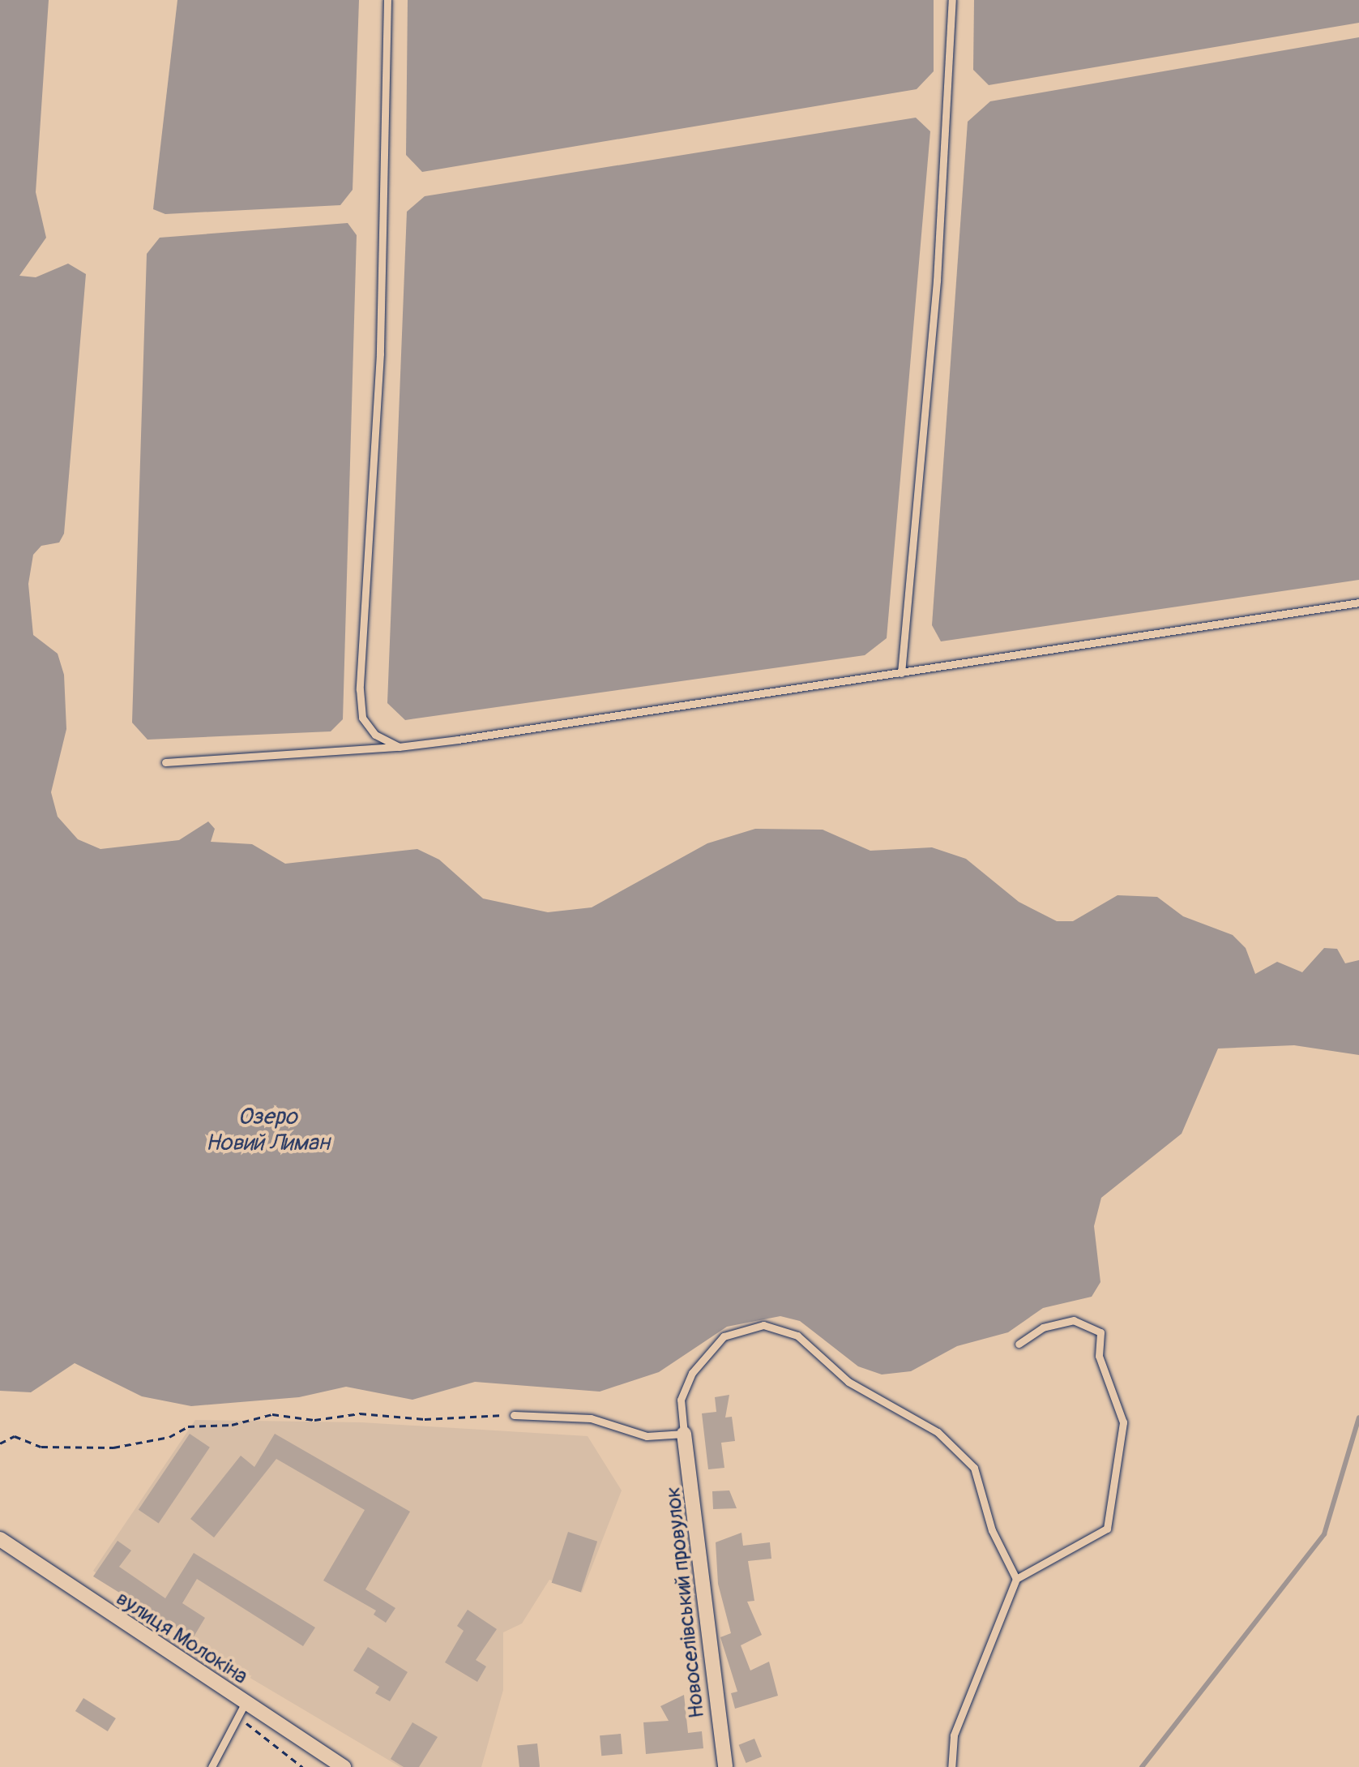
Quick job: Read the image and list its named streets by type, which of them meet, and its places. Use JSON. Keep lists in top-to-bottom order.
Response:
{
  "streets": {
    "street": ["Новоселівський провулок", "вулиця Молокіна"]
  },
  "water": ["Озеро Новий Лиман"]
}
